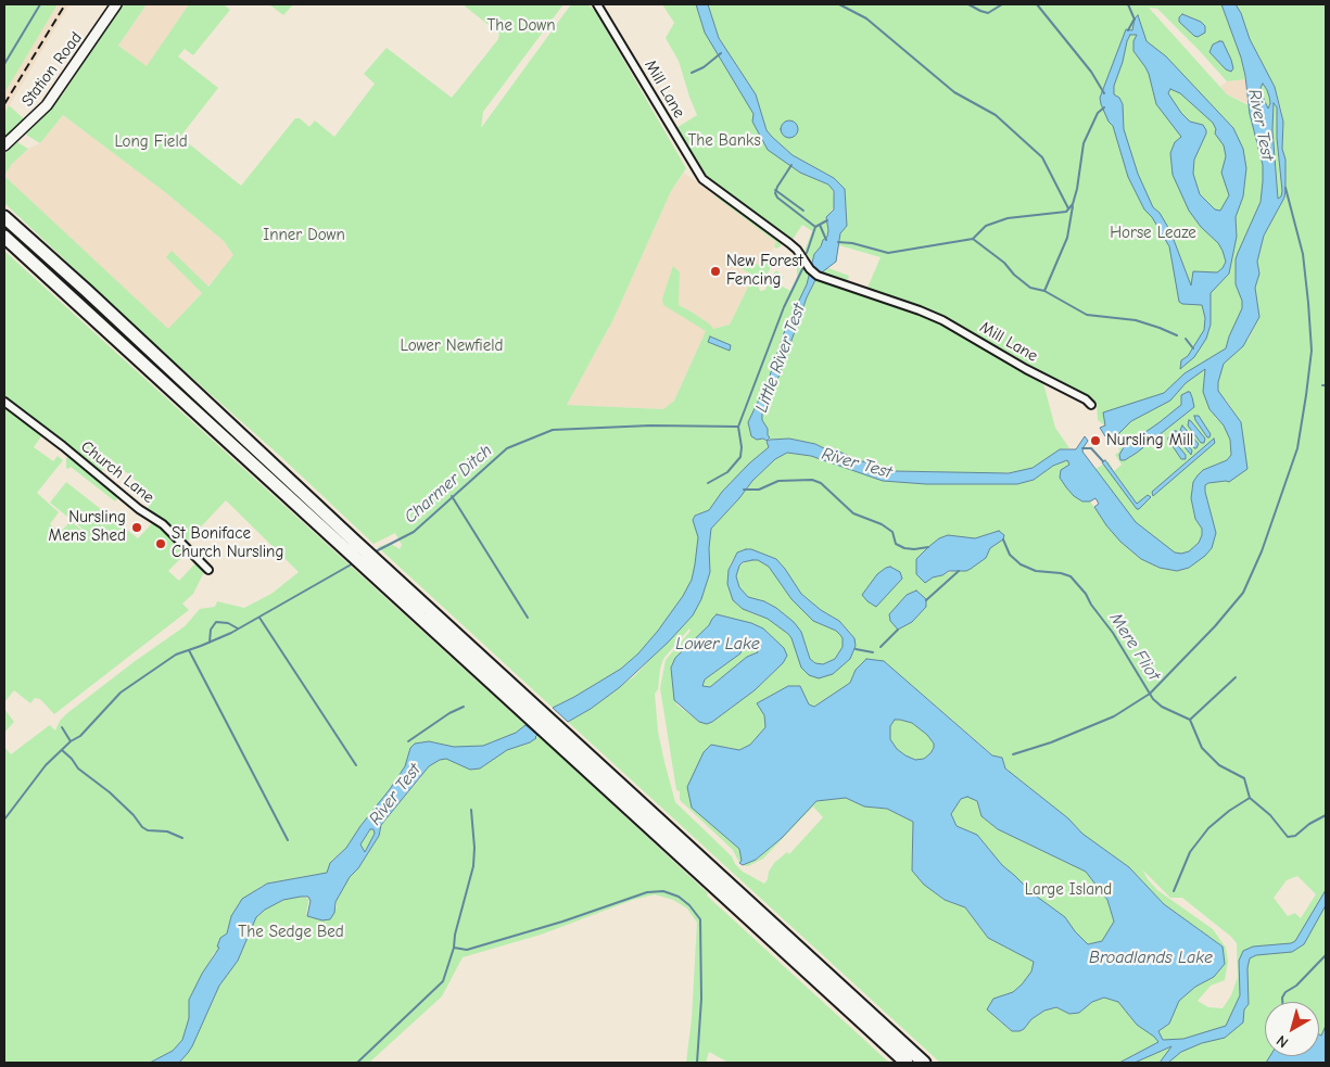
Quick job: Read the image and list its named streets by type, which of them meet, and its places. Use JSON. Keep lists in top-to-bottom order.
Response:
{
  "streets": {
    "street": ["Station Road", "Mill Lane", "Church Lane"]
  },
  "water": [
    "River Test",
    "Little River Test",
    "Charmer Ditch",
    "Lower Lake",
    "Mere Fliot",
    "Broadlands Lake"
  ],
  "parks": [
    "The Down",
    "The Banks",
    "Long Field",
    "Horse Leaze",
    "Inner Down",
    "Lower Newfield",
    "Large Island",
    "The Sedge Bed"
  ],
  "places": [
    "New Forest Fencing",
    "Nursling Mill",
    "Nursling Mens Shed",
    "St Boniface Church Nursling"
  ],
  "north": "bottom left"
}
